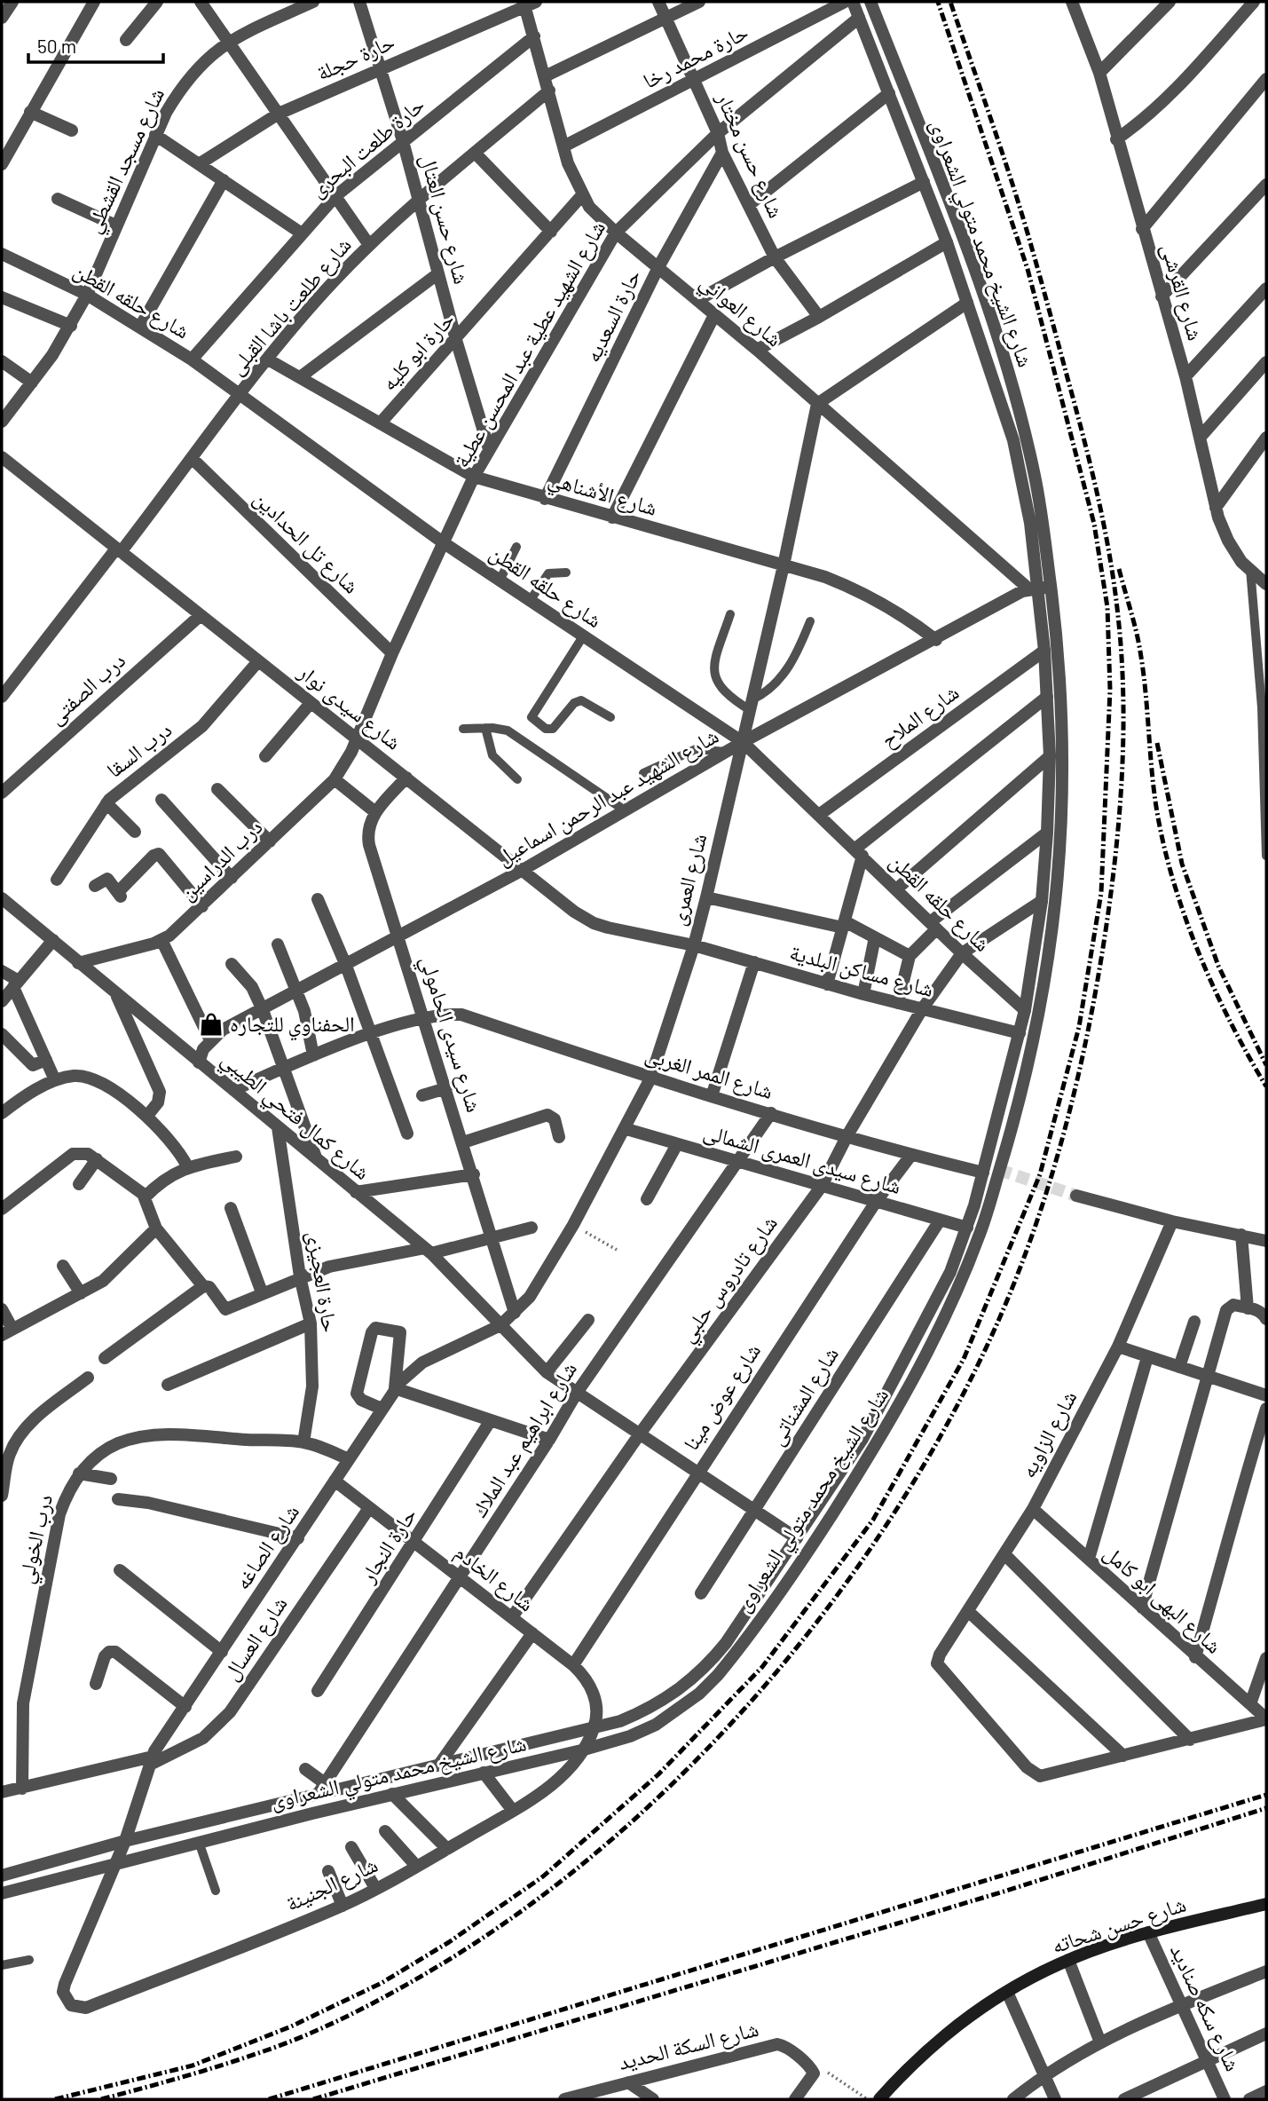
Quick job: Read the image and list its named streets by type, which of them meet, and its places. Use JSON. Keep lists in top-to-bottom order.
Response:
{
  "streets": {
    "main road": ["شارع حسن شحاته"],
    "street": [
      "حارة محمد رخا",
      "حارة حجلة",
      "حارة طلعت البحرى",
      "شارع حسن مختار",
      "شارع مسجد القشطي",
      "شارع حسن العتال",
      "شارع الشيخ محمد متولي الشعراوى",
      "شارع القرشى",
      "شارع حلقه القطن",
      "شارع طلعت باشا القبلى",
      "شارع العواني",
      "حارة السعديه",
      "شارع الشهيد عطية عبد المحسن عطية",
      "حارة ابو كليه",
      "شارع الأشناهي",
      "شارع تل الحدادين",
      "درب الصفتى",
      "شارع سيدى نوار",
      "شارع الملاح",
      "درب السقا",
      "شارع الشهيد عبد الرحمن اسماعيل",
      "درب الدراسين",
      "شارع العمرى",
      "شارع مساكن البلدية",
      "شارع سيدى الحامولي",
      "شارع الممر الغربى",
      "شارع كمال فتحي الطيبي",
      "شارع سيدى العمرى الشمالى",
      "شارع تادروس حلبي",
      "حارة العجيزى",
      "شارع المشناتى",
      "شارع عوض مينا",
      "شارع الزاويه",
      "شارع ابراهيم عبد الملاك",
      "درب الخولي",
      "حارة النجار",
      "شارع الصاغه",
      "شارع الخادم",
      "شارع البهى ابو كامل",
      "شارع العسال",
      "شارع الجنينة",
      "شارع سكه صناديد",
      "شارع السكة الحديد"
    ]
  },
  "crossings": [
    ["حارة محمد رخا", "شارع حسن مختار"],
    ["حارة محمد رخا", "شارع العواني"],
    ["حارة حجلة", "شارع حسن العتال"],
    ["حارة حجلة", "شارع العواني"],
    ["حارة طلعت البحرى", "شارع حسن العتال"],
    ["حارة طلعت البحرى", "شارع حلقه القطن"],
    ["حارة طلعت البحرى", "شارع العواني"],
    ["شارع حسن مختار", "حارة السعديه"],
    ["شارع حسن مختار", "شارع الشهيد عطية عبد المحسن عطية"],
    ["شارع مسجد القشطي", "شارع حلقه القطن"],
    ["شارع حسن العتال", "شارع طلعت باشا القبلى"],
    ["شارع حسن العتال", "شارع الشهيد عطية عبد المحسن عطية"],
    ["شارع حسن العتال", "حارة ابو كليه"],
    ["شارع الشيخ محمد متولي الشعراوى", "شارع حلقه القطن"],
    ["شارع الشيخ محمد متولي الشعراوى", "شارع العواني"],
    ["شارع الشيخ محمد متولي الشعراوى", "شارع الشهيد عطية عبد المحسن عطية"],
    ["شارع الشيخ محمد متولي الشعراوى", "شارع الملاح"],
    ["شارع الشيخ محمد متولي الشعراوى", "شارع الشهيد عبد الرحمن اسماعيل"],
    ["شارع الشيخ محمد متولي الشعراوى", "شارع مساكن البلدية"],
    ["شارع الشيخ محمد متولي الشعراوى", "شارع الممر الغربى"],
    ["شارع الشيخ محمد متولي الشعراوى", "شارع كمال فتحي الطيبي"],
    ["شارع الشيخ محمد متولي الشعراوى", "شارع سيدى العمرى الشمالى"],
    ["شارع الشيخ محمد متولي الشعراوى", "شارع ابراهيم عبد الملاك"],
    ["شارع الشيخ محمد متولي الشعراوى", "شارع الصاغه"],
    ["شارع الشيخ محمد متولي الشعراوى", "شارع الخادم"],
    ["شارع الشيخ محمد متولي الشعراوى", "شارع الجنينة"],
    ["شارع حلقه القطن", "شارع طلعت باشا القبلى"],
    ["شارع حلقه القطن", "شارع الشهيد عطية عبد المحسن عطية"],
    ["شارع حلقه القطن", "شارع الملاح"],
    ["شارع حلقه القطن", "شارع الشهيد عبد الرحمن اسماعيل"],
    ["شارع حلقه القطن", "شارع العمرى"],
    ["شارع حلقه القطن", "شارع تادروس حلبي"],
    ["شارع طلعت باشا القبلى", "شارع العواني"],
    ["شارع طلعت باشا القبلى", "شارع الأشناهي"],
    ["شارع طلعت باشا القبلى", "شارع تل الحدادين"],
    ["شارع طلعت باشا القبلى", "شارع سيدى نوار"],
    ["شارع العواني", "حارة السعديه"],
    ["شارع العواني", "شارع الشهيد عطية عبد المحسن عطية"],
    ["شارع العواني", "حارة ابو كليه"],
    ["شارع العواني", "شارع الشهيد عبد الرحمن اسماعيل"],
    ["شارع العواني", "شارع العمرى"],
    ["حارة السعديه", "شارع الأشناهي"],
    ["شارع الشهيد عطية عبد المحسن عطية", "شارع الأشناهي"],
    ["شارع الشهيد عطية عبد المحسن عطية", "شارع تل الحدادين"],
    ["شارع الشهيد عطية عبد المحسن عطية", "شارع سيدى نوار"],
    ["شارع الشهيد عطية عبد المحسن عطية", "درب الدراسين"],
    ["حارة ابو كليه", "شارع الأشناهي"],
    ["شارع الأشناهي", "شارع الشهيد عبد الرحمن اسماعيل"],
    ["شارع الأشناهي", "شارع العمرى"],
    ["درب الصفتى", "شارع سيدى نوار"],
    ["شارع سيدى نوار", "درب السقا"],
    ["شارع سيدى نوار", "شارع الشهيد عبد الرحمن اسماعيل"],
    ["شارع سيدى نوار", "درب الدراسين"],
    ["شارع سيدى نوار", "شارع العمرى"],
    ["شارع سيدى نوار", "شارع مساكن البلدية"],
    ["شارع سيدى نوار", "شارع سيدى الحامولي"],
    ["شارع الشهيد عبد الرحمن اسماعيل", "شارع العمرى"],
    ["شارع الشهيد عبد الرحمن اسماعيل", "شارع سيدى الحامولي"],
    ["شارع الشهيد عبد الرحمن اسماعيل", "شارع كمال فتحي الطيبي"],
    ["درب الدراسين", "شارع كمال فتحي الطيبي"],
    ["شارع العمرى", "شارع مساكن البلدية"],
    ["شارع العمرى", "شارع سيدى الحامولي"],
    ["شارع العمرى", "شارع الممر الغربى"],
    ["شارع العمرى", "شارع كمال فتحي الطيبي"],
    ["شارع العمرى", "شارع سيدى العمرى الشمالى"],
    ["شارع العمرى", "شارع الصاغه"],
    ["شارع مساكن البلدية", "شارع تادروس حلبي"],
    ["شارع سيدى الحامولي", "شارع الممر الغربى"],
    ["شارع الممر الغربى", "شارع كمال فتحي الطيبي"],
    ["شارع الممر الغربى", "شارع تادروس حلبي"],
    ["شارع الممر الغربى", "شارع عوض مينا"],
    ["شارع الممر الغربى", "شارع ابراهيم عبد الملاك"],
    ["شارع كمال فتحي الطيبي", "شارع تادروس حلبي"],
    ["شارع كمال فتحي الطيبي", "حارة العجيزى"],
    ["شارع كمال فتحي الطيبي", "شارع المشناتى"],
    ["شارع كمال فتحي الطيبي", "شارع عوض مينا"],
    ["شارع كمال فتحي الطيبي", "شارع ابراهيم عبد الملاك"],
    ["شارع كمال فتحي الطيبي", "شارع الصاغه"],
    ["شارع سيدى العمرى الشمالى", "شارع تادروس حلبي"],
    ["شارع سيدى العمرى الشمالى", "شارع المشناتى"],
    ["شارع سيدى العمرى الشمالى", "شارع عوض مينا"],
    ["شارع سيدى العمرى الشمالى", "شارع ابراهيم عبد الملاك"],
    ["شارع تادروس حلبي", "شارع الخادم"],
    ["حارة العجيزى", "درب الخولي"],
    ["شارع عوض مينا", "شارع الخادم"],
    ["شارع الزاويه", "شارع البهى ابو كامل"],
    ["شارع ابراهيم عبد الملاك", "شارع الخادم"],
    ["درب الخولي", "شارع الصاغه"],
    ["درب الخولي", "شارع العسال"],
    ["حارة النجار", "شارع الخادم"],
    ["شارع الصاغه", "شارع الخادم"],
    ["شارع الصاغه", "شارع العسال"],
    ["شارع الصاغه", "شارع الجنينة"],
    ["شارع الخادم", "شارع العسال"],
    ["شارع الخادم", "شارع الجنينة"],
    ["شارع حسن شحاته", "شارع سكه صناديد"]
  ],
  "places": {
    "shop": ["الحفناوي للتجاره"]
  },
  "scale_bar": "50 m"
}
